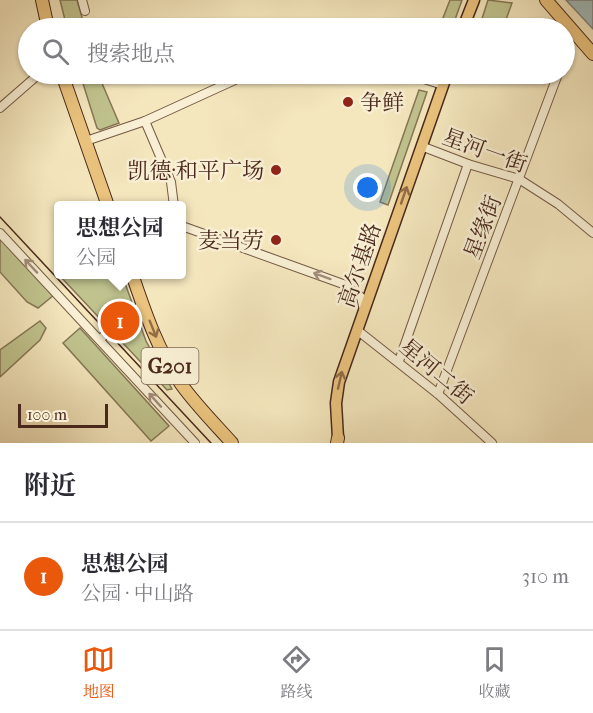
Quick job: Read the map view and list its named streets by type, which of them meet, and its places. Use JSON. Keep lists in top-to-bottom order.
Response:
{
  "streets": {
    "highway": ["G201"],
    "main road": ["高尔基路"],
    "street": ["星河一街", "星缘街", "星河二街"]
  },
  "crossings": [
    ["星河一街", "星缘街"],
    ["星河一街", "高尔基路"],
    ["星缘街", "星河二街"],
    ["高尔基路", "星河二街"]
  ],
  "one_way": ["高尔基路"],
  "places": ["争鲜", "凯德·和平广场", "麦当劳"],
  "scale_bar": "100 m",
  "page": {
    "search": "搜索地点",
    "popup": ["思想公园", "公园"],
    "pins": "1",
    "scale": "100 m",
    "heading": "附近",
    "list": [
      {
        "mark": "1",
        "name": "思想公园",
        "note": "公园 · 中山路",
        "value": "310 m"
      }
    ],
    "nav": ["地图", "路线", "收藏"]
  }
}
